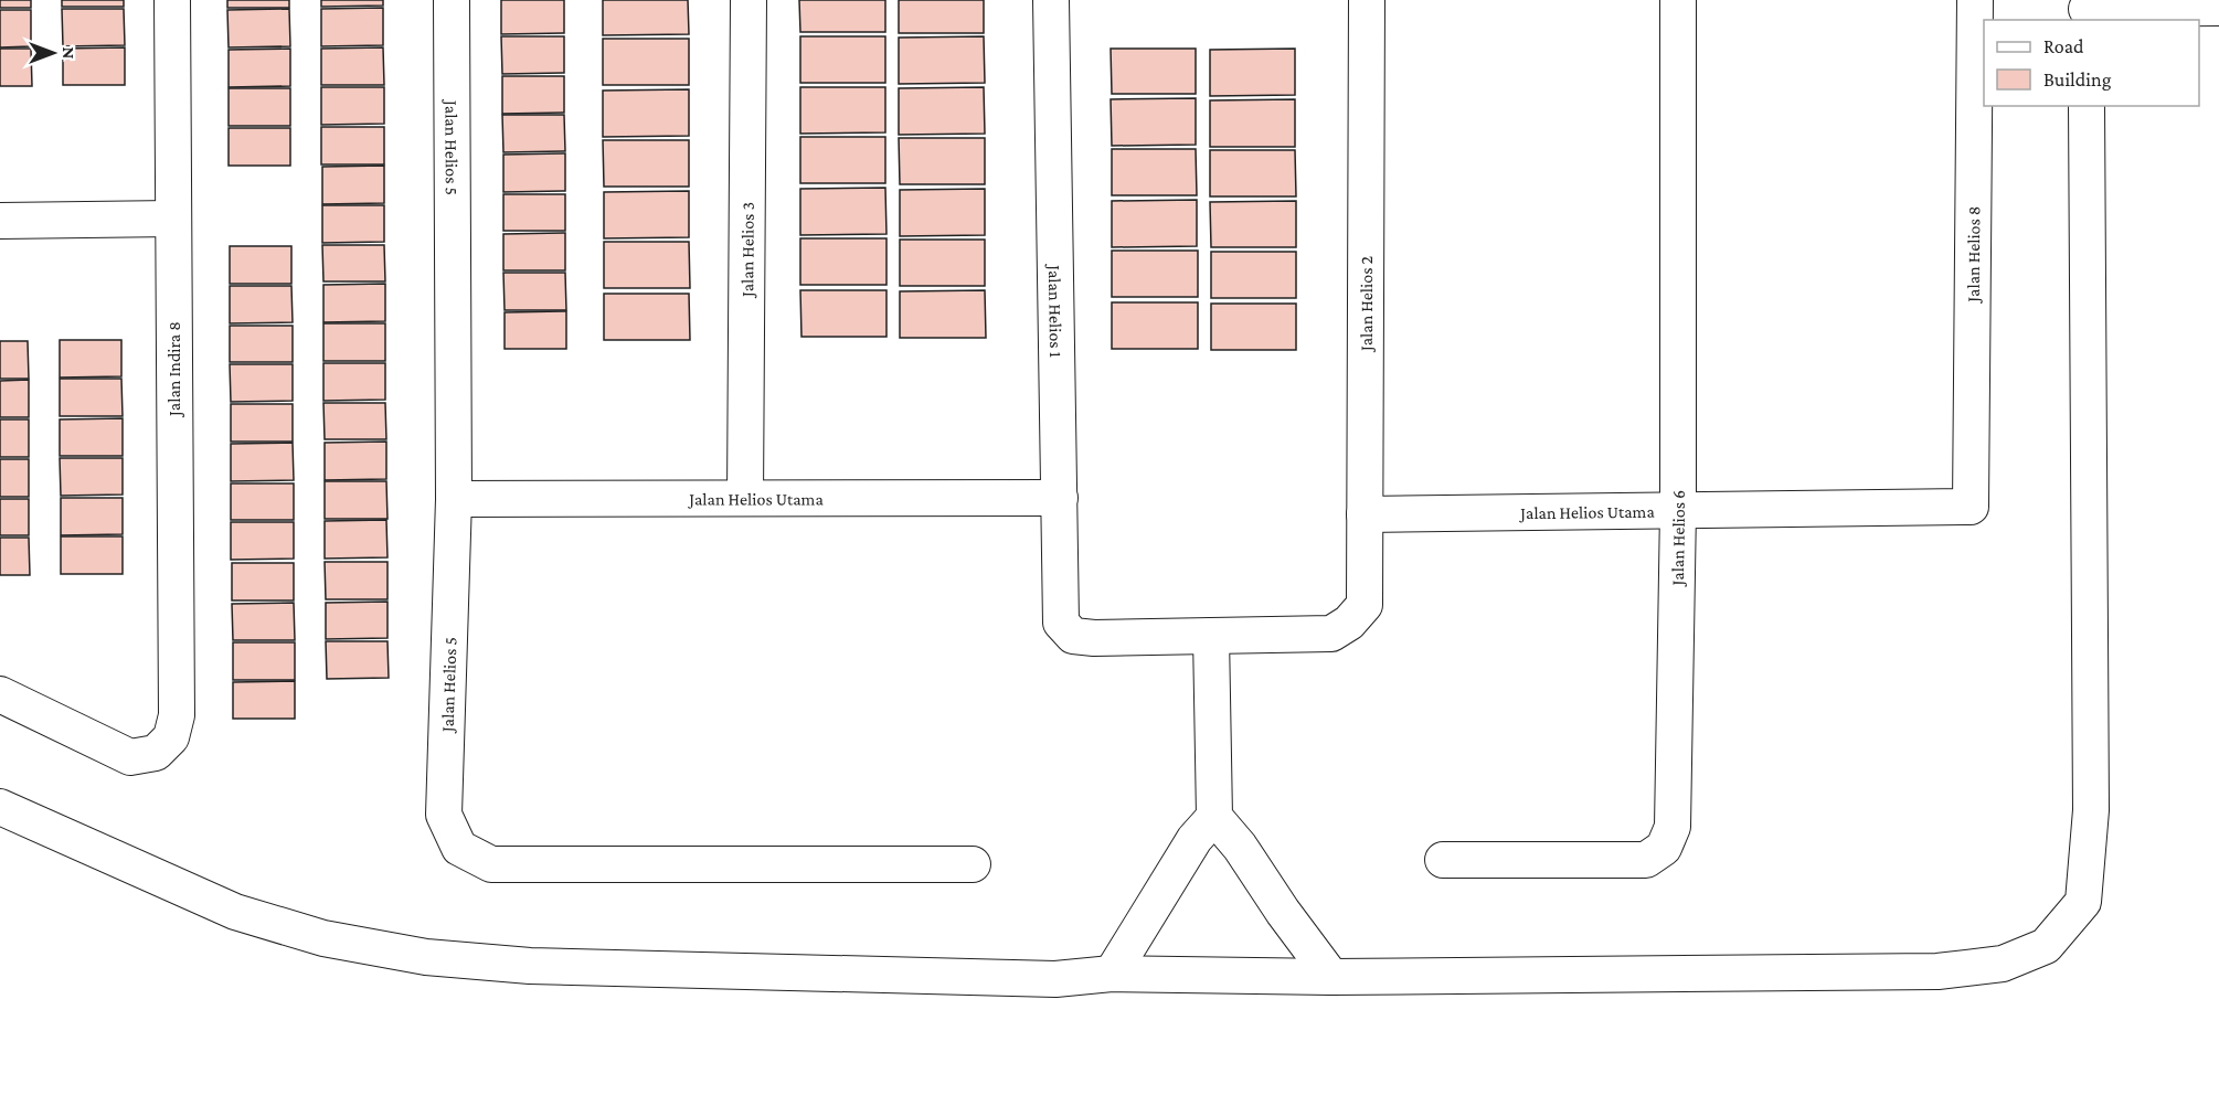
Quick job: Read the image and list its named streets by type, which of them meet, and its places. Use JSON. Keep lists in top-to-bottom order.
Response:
{
  "streets": {
    "street": [
      "Jalan Helios 5",
      "Jalan Helios 3",
      "Jalan Helios 8",
      "Jalan Helios 2",
      "Jalan Helios 1",
      "Jalan Indira 8",
      "Jalan Helios Utama",
      "Jalan Helios 6"
    ]
  },
  "crossings": [
    ["Jalan Helios 5", "Jalan Helios Utama"],
    ["Jalan Helios 3", "Jalan Helios Utama"],
    ["Jalan Helios 8", "Jalan Helios Utama"],
    ["Jalan Helios 2", "Jalan Helios 1"],
    ["Jalan Helios 2", "Jalan Helios Utama"],
    ["Jalan Helios 1", "Jalan Helios Utama"],
    ["Jalan Helios Utama", "Jalan Helios 6"]
  ],
  "legend": ["Road", "Building"],
  "north": "right"
}
